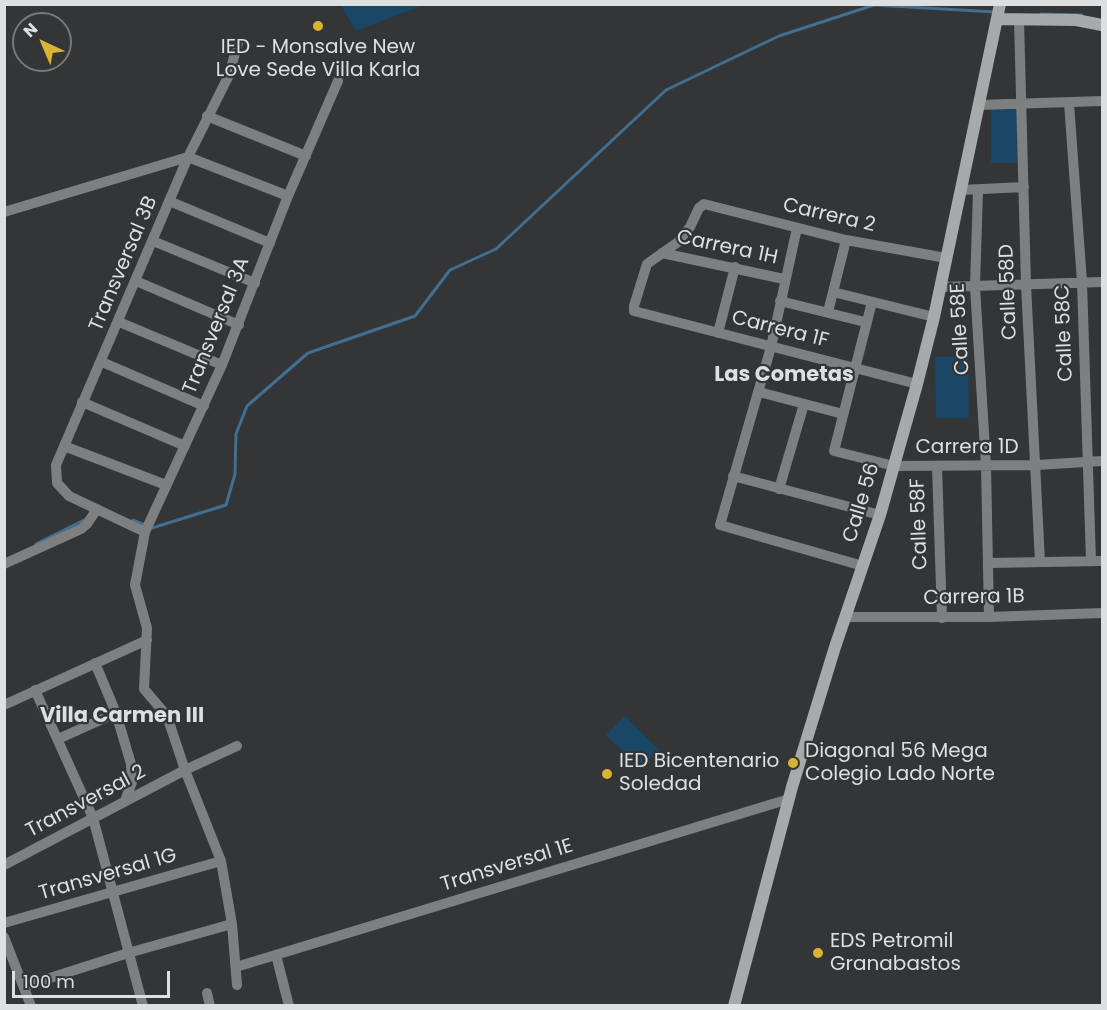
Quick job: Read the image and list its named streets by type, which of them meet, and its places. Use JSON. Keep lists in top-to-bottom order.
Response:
{
  "streets": {
    "main road": ["Calle 56"],
    "street": [
      "Carrera 2",
      "Carrera 1H",
      "Transversal 3B",
      "Calle 58D",
      "Transversal 3A",
      "Calle 58E",
      "Carrera 1F",
      "Calle 58C",
      "Carrera 1D",
      "Calle 58F",
      "Carrera 1B",
      "Transversal 2",
      "Transversal 1E",
      "Transversal 1G"
    ]
  },
  "crossings": [
    ["Carrera 2", "Carrera 1H"],
    ["Carrera 2", "Carrera 1F"],
    ["Carrera 2", "Calle 56"],
    ["Carrera 1H", "Carrera 1F"],
    ["Calle 58D", "Carrera 1D"],
    ["Calle 58E", "Carrera 1D"],
    ["Carrera 1F", "Calle 56"],
    ["Calle 58C", "Carrera 1D"],
    ["Carrera 1D", "Calle 56"],
    ["Carrera 1D", "Calle 58F"],
    ["Calle 56", "Carrera 1B"],
    ["Calle 56", "Transversal 1E"],
    ["Calle 58F", "Carrera 1B"]
  ],
  "districts": ["Las Cometas", "Villa Carmen III"],
  "places": [
    "IED - Monsalve New Love Sede Villa Karla",
    "Diagonal 56 Mega Colegio Lado Norte",
    "IED Bicentenario Soledad",
    "EDS Petromil Granabastos"
  ],
  "scale_bar": "100 m",
  "north": "top left"
}
